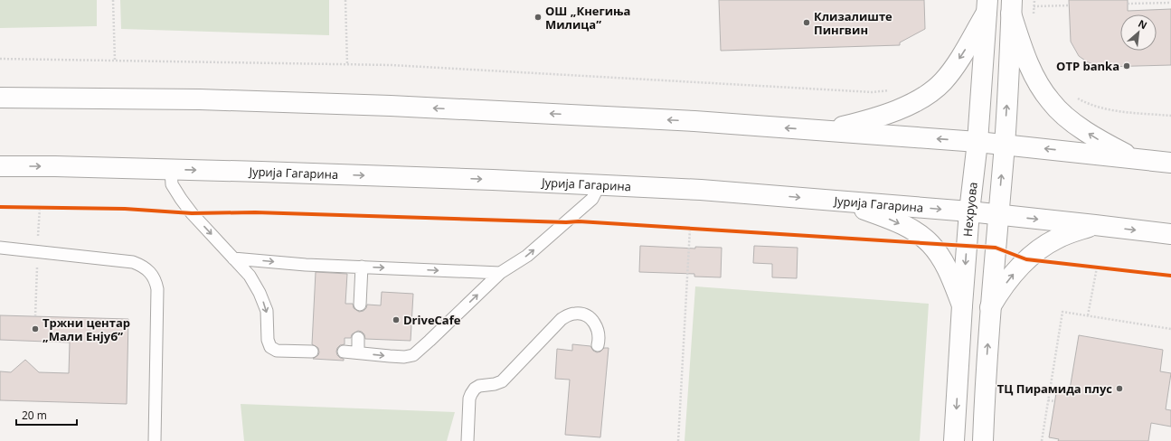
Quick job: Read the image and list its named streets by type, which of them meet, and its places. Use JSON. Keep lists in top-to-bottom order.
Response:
{
  "streets": {
    "main road": ["Јурија Гагарина", "Нехруова"]
  },
  "crossings": [
    ["Јурија Гагарина", "Нехруова"]
  ],
  "places": [
    "ОШ „Кнегиња Милица”",
    "Клизалиште Пингвин",
    "OTP banka",
    "DriveCafe",
    "Тржни центар „Мали Енјуб”",
    "ТЦ Пирамида плус"
  ],
  "scale_bar": "20 m",
  "north": "top right"
}
